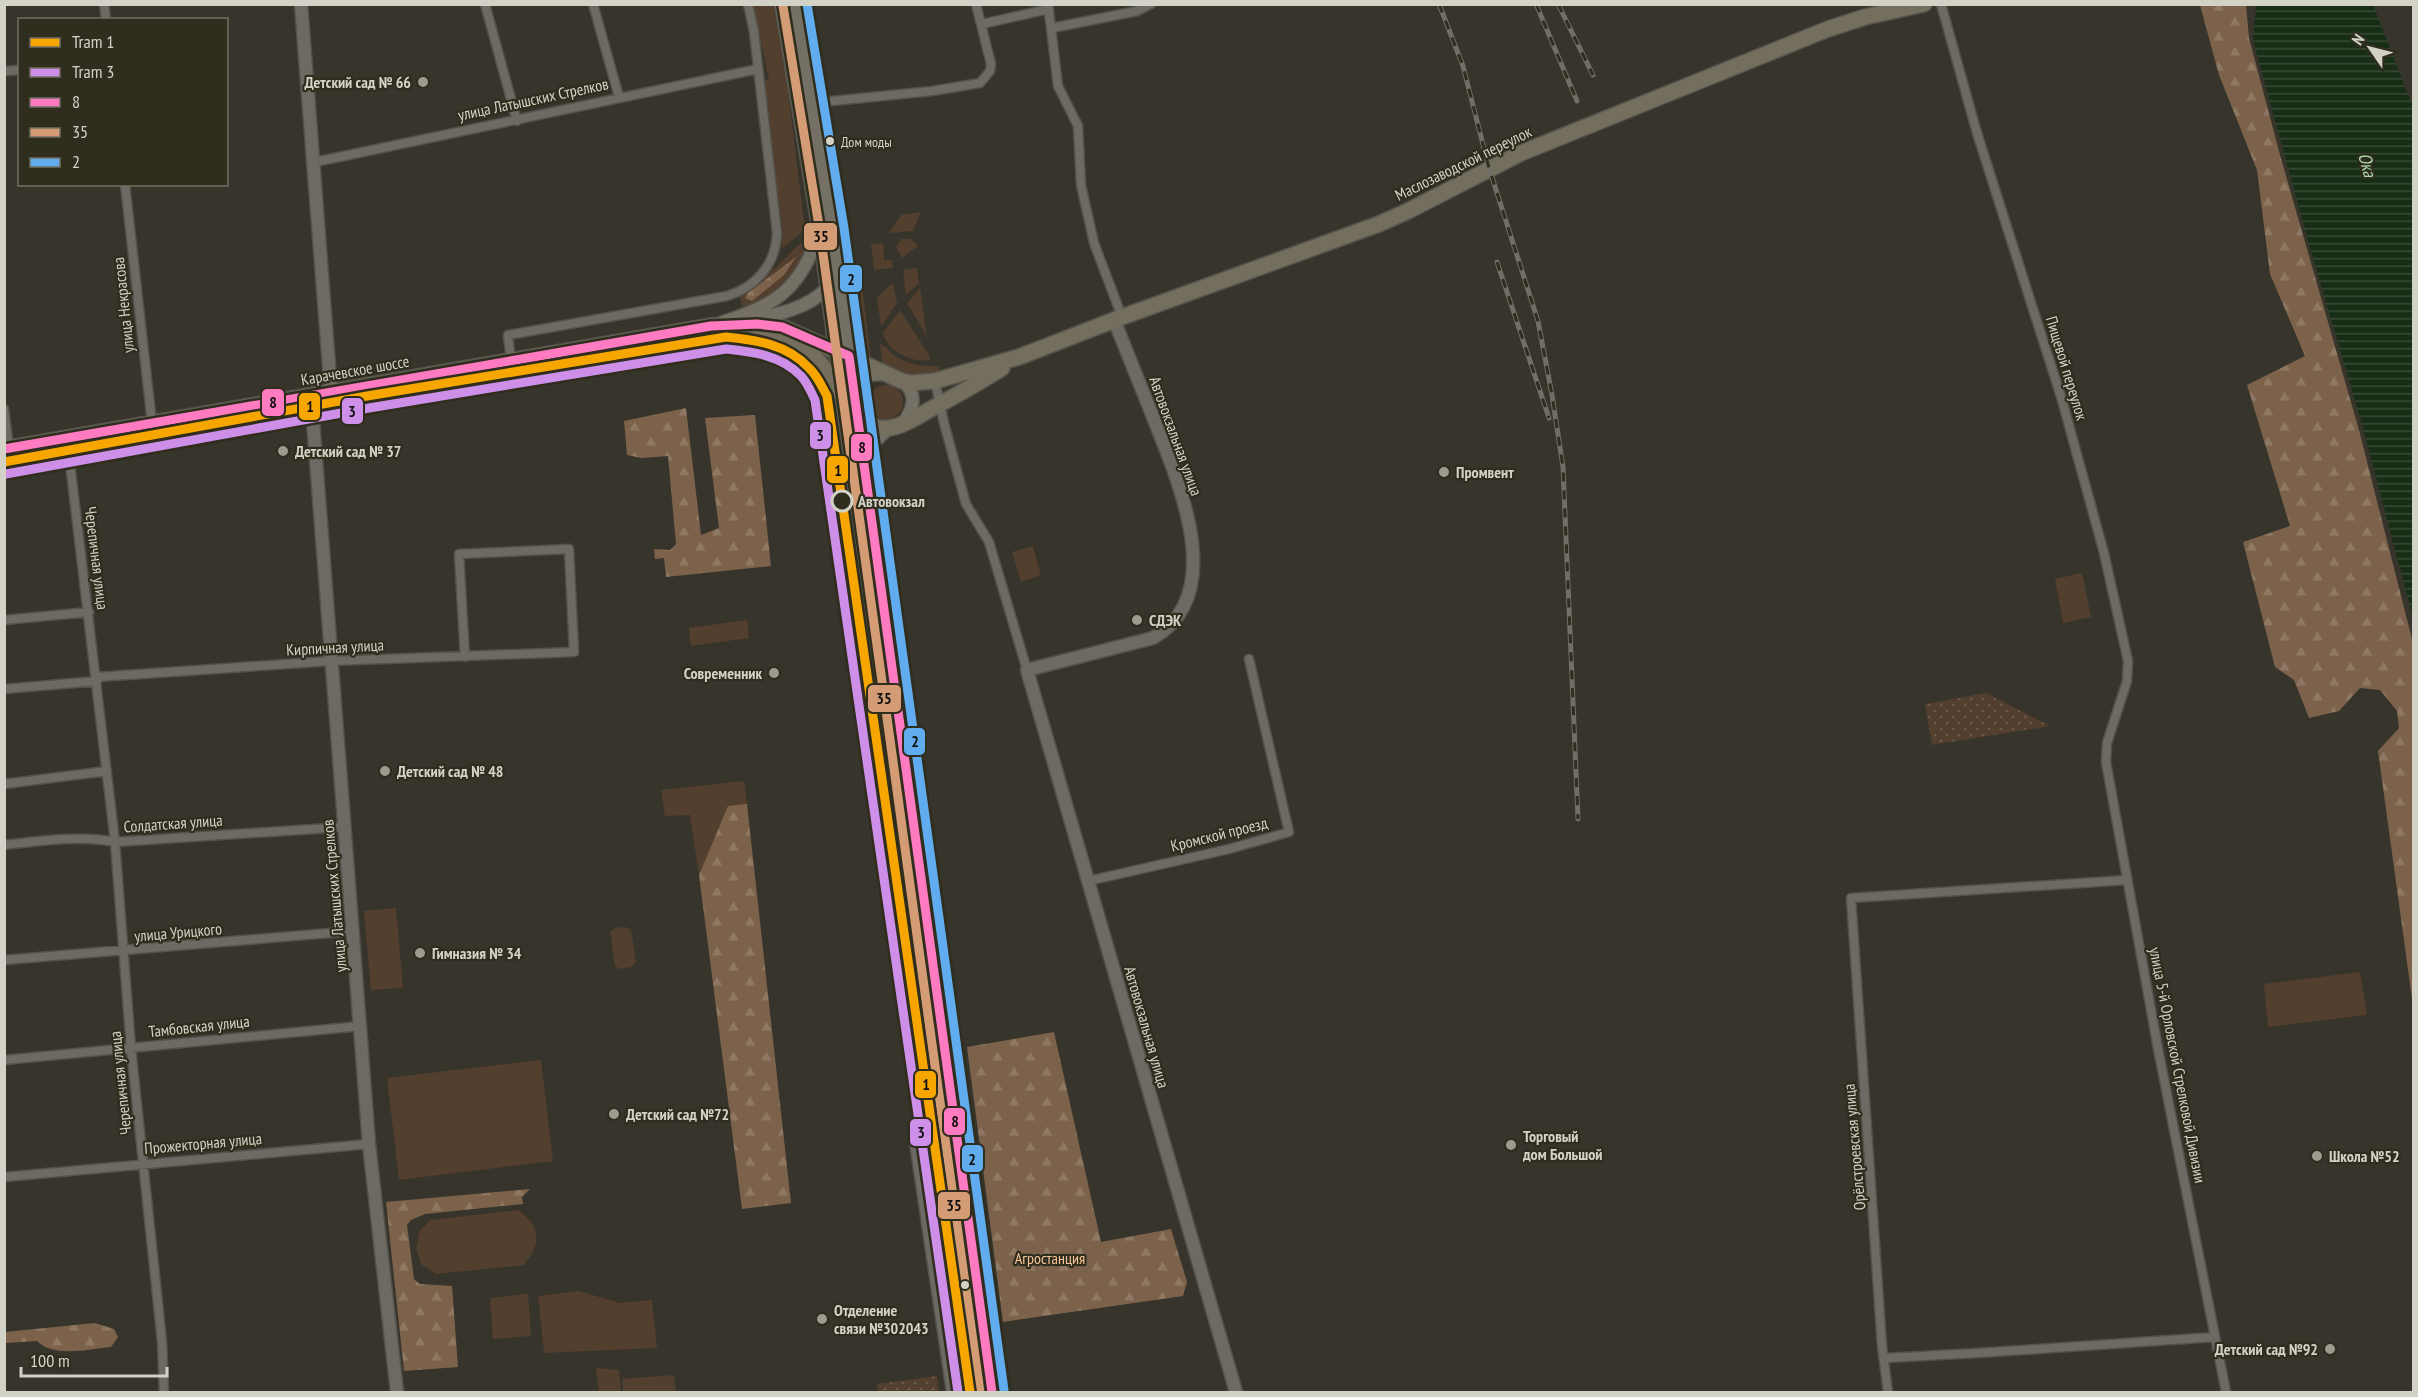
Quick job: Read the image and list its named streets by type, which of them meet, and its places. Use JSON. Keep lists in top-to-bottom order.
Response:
{
  "streets": {
    "highway": ["Маслозаводской переулок", "Карачевское шоссе"],
    "street": [
      "улица Латышских Стрелков",
      "улица Некрасова",
      "Пищевой переулок",
      "Автовокзальная улица",
      "Черепичная улица",
      "Кирпичная улица",
      "Солдатская улица",
      "Кромской проезд",
      "улица Урицкого",
      "Тамбовская улица",
      "улица 5-й Орловской Стрелковой Дивизии",
      "Прожекторная улица",
      "Орёлстроевская улица"
    ]
  },
  "crossings": [
    ["улица Латышских Стрелков", "Карачевское шоссе"],
    ["улица Латышских Стрелков", "Кирпичная улица"],
    ["улица Латышских Стрелков", "Солдатская улица"],
    ["улица Латышских Стрелков", "улица Урицкого"],
    ["улица Латышских Стрелков", "Тамбовская улица"],
    ["улица Латышских Стрелков", "Прожекторная улица"],
    ["Маслозаводской переулок", "Автовокзальная улица"],
    ["улица Некрасова", "Карачевское шоссе"],
    ["Пищевой переулок", "улица 5-й Орловской Стрелковой Дивизии"],
    ["Карачевское шоссе", "Черепичная улица"],
    ["Автовокзальная улица", "Кромской проезд"],
    ["Черепичная улица", "Кирпичная улица"],
    ["Черепичная улица", "Солдатская улица"],
    ["Черепичная улица", "улица Урицкого"],
    ["Черепичная улица", "Тамбовская улица"],
    ["Черепичная улица", "Прожекторная улица"],
    ["улица 5-й Орловской Стрелковой Дивизии", "Орёлстроевская улица"]
  ],
  "water": ["Ока"],
  "parks": ["Агростанция"],
  "places": [
    "Детский сад № 66",
    "Дом моды",
    "Детский сад № 37",
    "Промвент",
    "Автовокзал",
    "СДЭК",
    "Современник",
    "Детский сад № 48",
    "Гимназия № 34",
    "Детский сад №72",
    "Торговый дом Большой",
    "Школа №52",
    "Отделение связи №302043",
    "Детский сад №92"
  ],
  "lines": [
    "transit line 2",
    "transit line 35",
    "transit line 8",
    "tram line 1",
    "tram line 3"
  ],
  "legend": [
    "Tram 1",
    "Tram 3",
    "8",
    "35",
    "2"
  ],
  "scale_bar": "100 m",
  "north": "top left"
}
